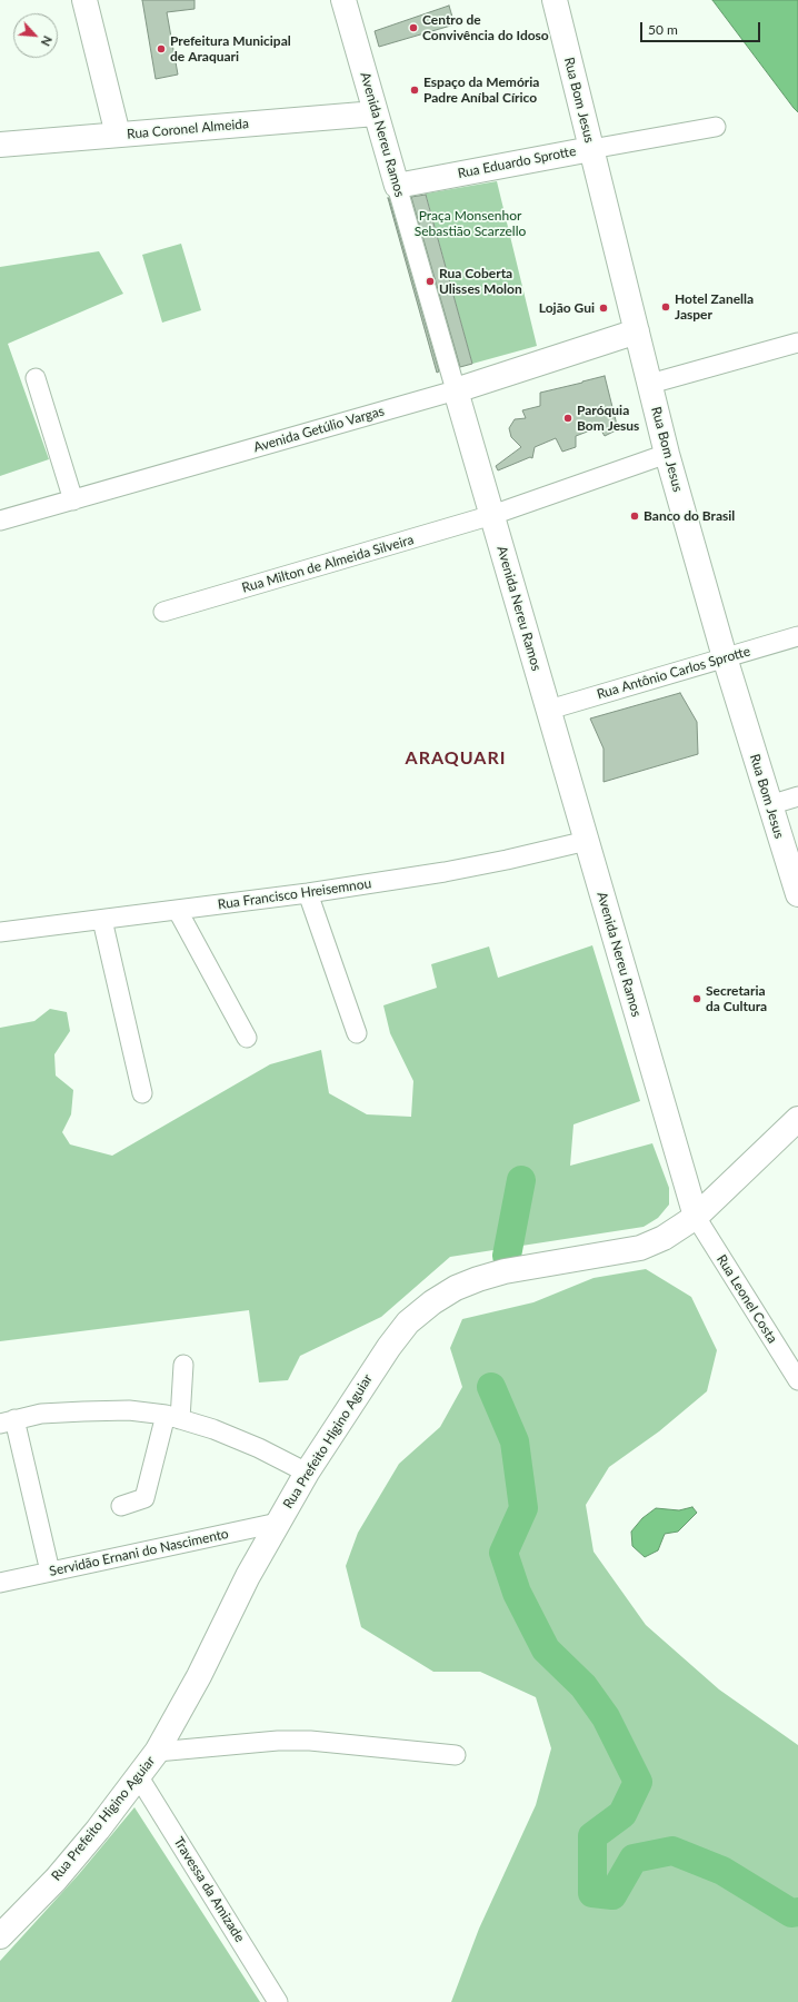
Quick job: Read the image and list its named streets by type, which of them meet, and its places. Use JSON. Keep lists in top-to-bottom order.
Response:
{
  "streets": {
    "main road": [
      "Rua Bom Jesus",
      "Rua Coronel Almeida",
      "Avenida Nereu Ramos",
      "Rua Eduardo Sprotte",
      "Avenida Getúlio Vargas",
      "Rua Prefeito Higino Aguiar"
    ],
    "street": [
      "Rua Milton de Almeida Silveira",
      "Rua Antônio Carlos Sprotte",
      "Rua Francisco Hreisemnou",
      "Rua Leonel Costa",
      "Servidão Ernani do Nascimento",
      "Travessa da Amizade"
    ]
  },
  "crossings": [
    ["Rua Bom Jesus", "Rua Eduardo Sprotte"],
    ["Rua Bom Jesus", "Avenida Getúlio Vargas"],
    ["Rua Bom Jesus", "Rua Milton de Almeida Silveira"],
    ["Rua Bom Jesus", "Rua Antônio Carlos Sprotte"],
    ["Rua Coronel Almeida", "Avenida Nereu Ramos"],
    ["Avenida Nereu Ramos", "Rua Eduardo Sprotte"],
    ["Avenida Nereu Ramos", "Avenida Getúlio Vargas"],
    ["Avenida Nereu Ramos", "Rua Milton de Almeida Silveira"],
    ["Avenida Nereu Ramos", "Rua Antônio Carlos Sprotte"],
    ["Avenida Nereu Ramos", "Rua Francisco Hreisemnou"],
    ["Avenida Nereu Ramos", "Rua Leonel Costa"],
    ["Avenida Nereu Ramos", "Rua Prefeito Higino Aguiar"],
    ["Rua Leonel Costa", "Rua Prefeito Higino Aguiar"],
    ["Rua Prefeito Higino Aguiar", "Servidão Ernani do Nascimento"],
    ["Rua Prefeito Higino Aguiar", "Travessa da Amizade"]
  ],
  "districts": ["ARAQUARI"],
  "parks": ["Praça Monsenhor Sebastião Scarzello"],
  "places": [
    "Centro de Convivência do Idoso",
    "Prefeitura Municipal de Araquari",
    "Espaço da Memória Padre Aníbal Círico",
    "Rua Coberta Ulisses Molon",
    "Hotel Zanella Jasper",
    "Lojão Gui",
    "Paróquia Bom Jesus",
    "Banco do Brasil",
    "Secretaria da Cultura"
  ],
  "scale_bar": "50 m",
  "north": "bottom right"
}
